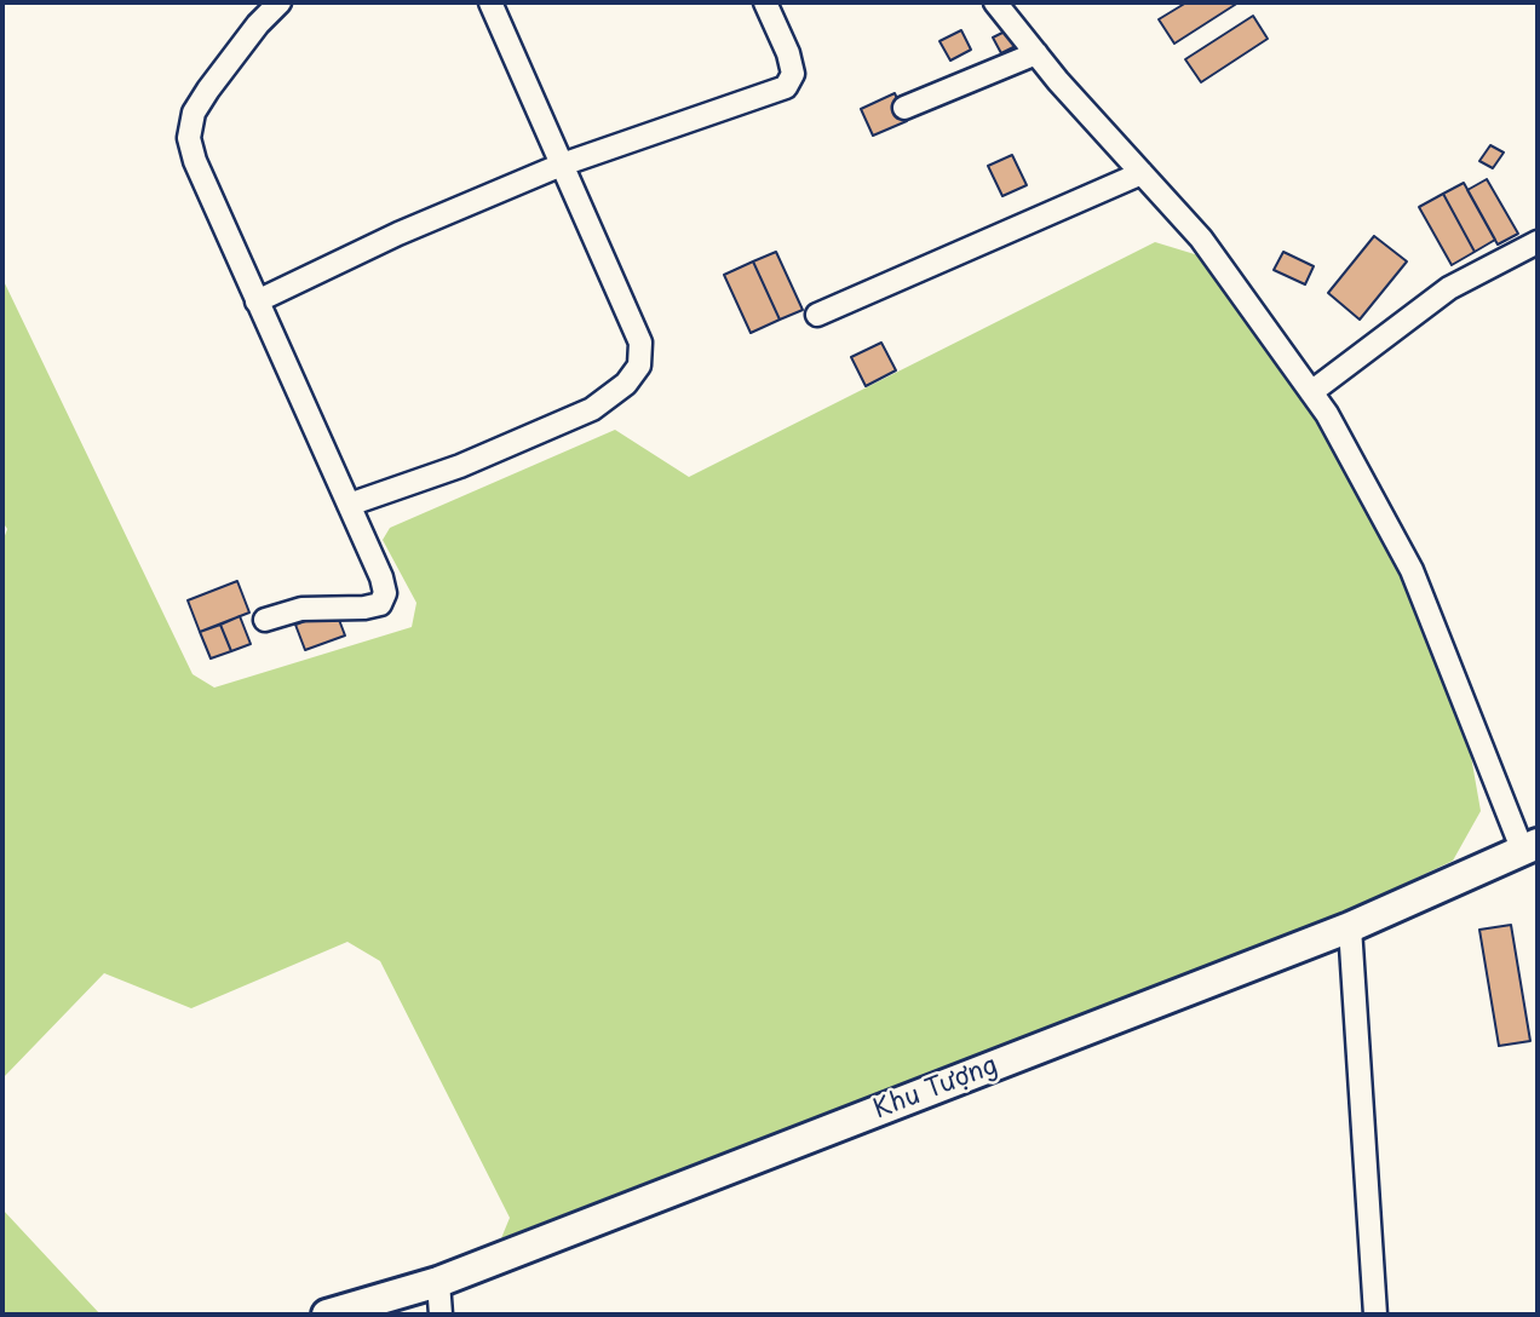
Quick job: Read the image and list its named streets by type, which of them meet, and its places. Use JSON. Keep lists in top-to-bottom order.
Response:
{
  "streets": {
    "street": ["Khu Tượng"]
  }
}
